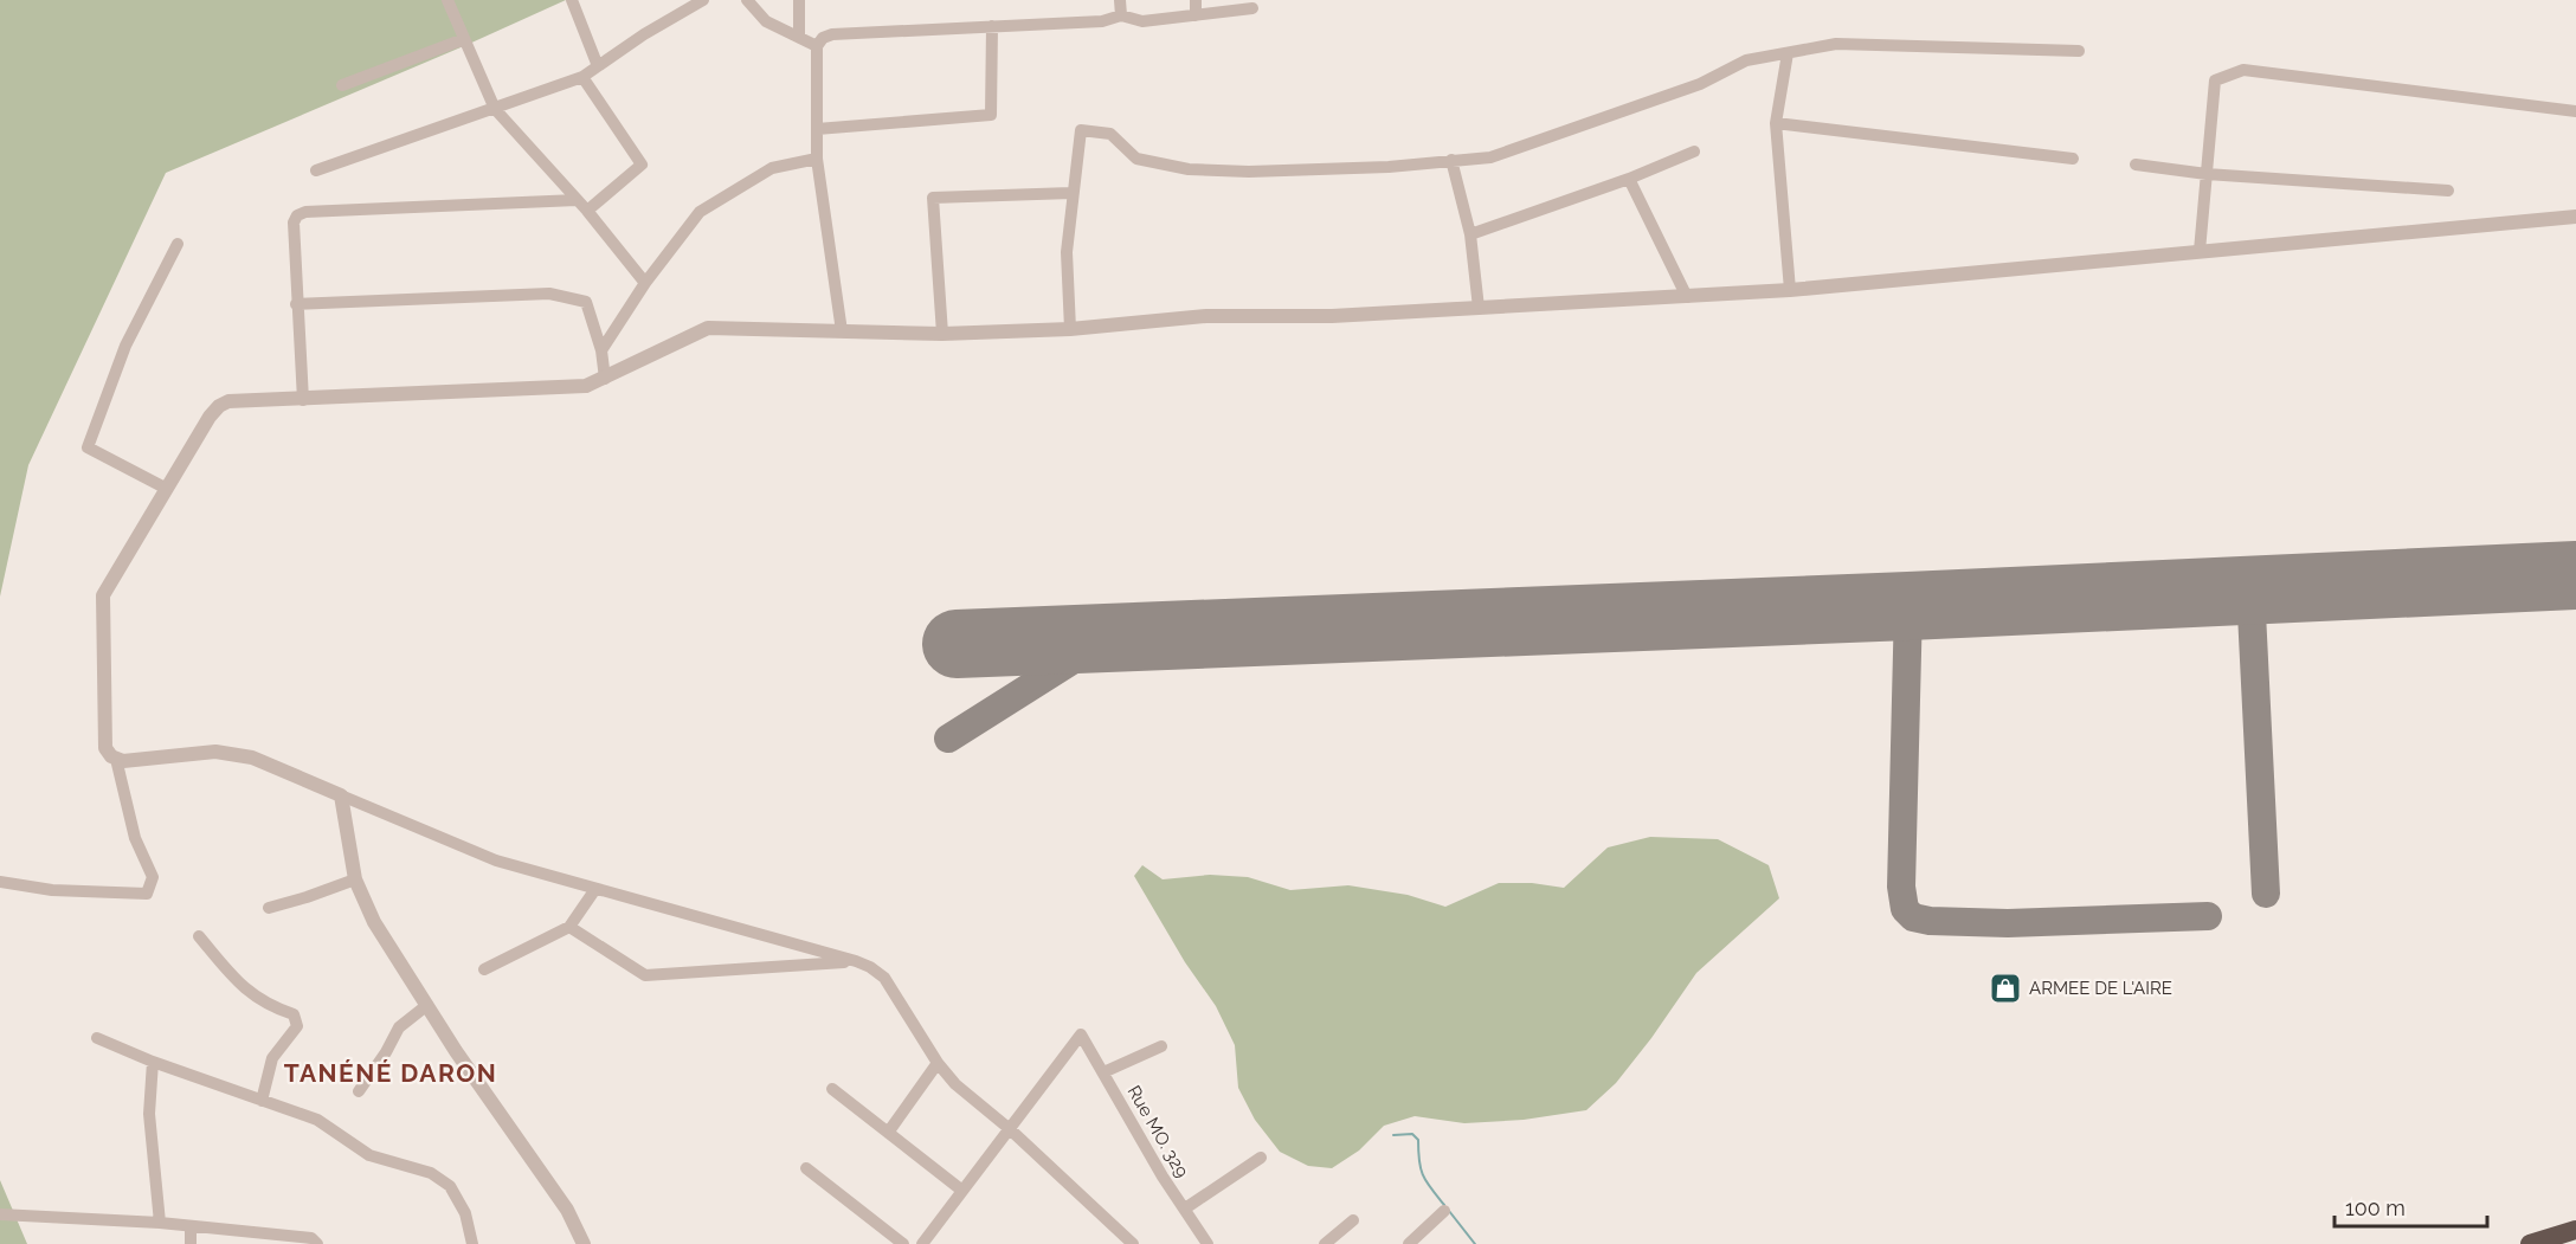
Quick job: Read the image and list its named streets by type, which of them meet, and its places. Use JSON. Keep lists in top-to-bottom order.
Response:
{
  "streets": {
    "street": ["Rue MO. 329"]
  },
  "districts": ["TANÉNÉ DARON"],
  "places": {
    "shop": ["ARMEE DE L'AIRE"]
  },
  "scale_bar": "100 m"
}
